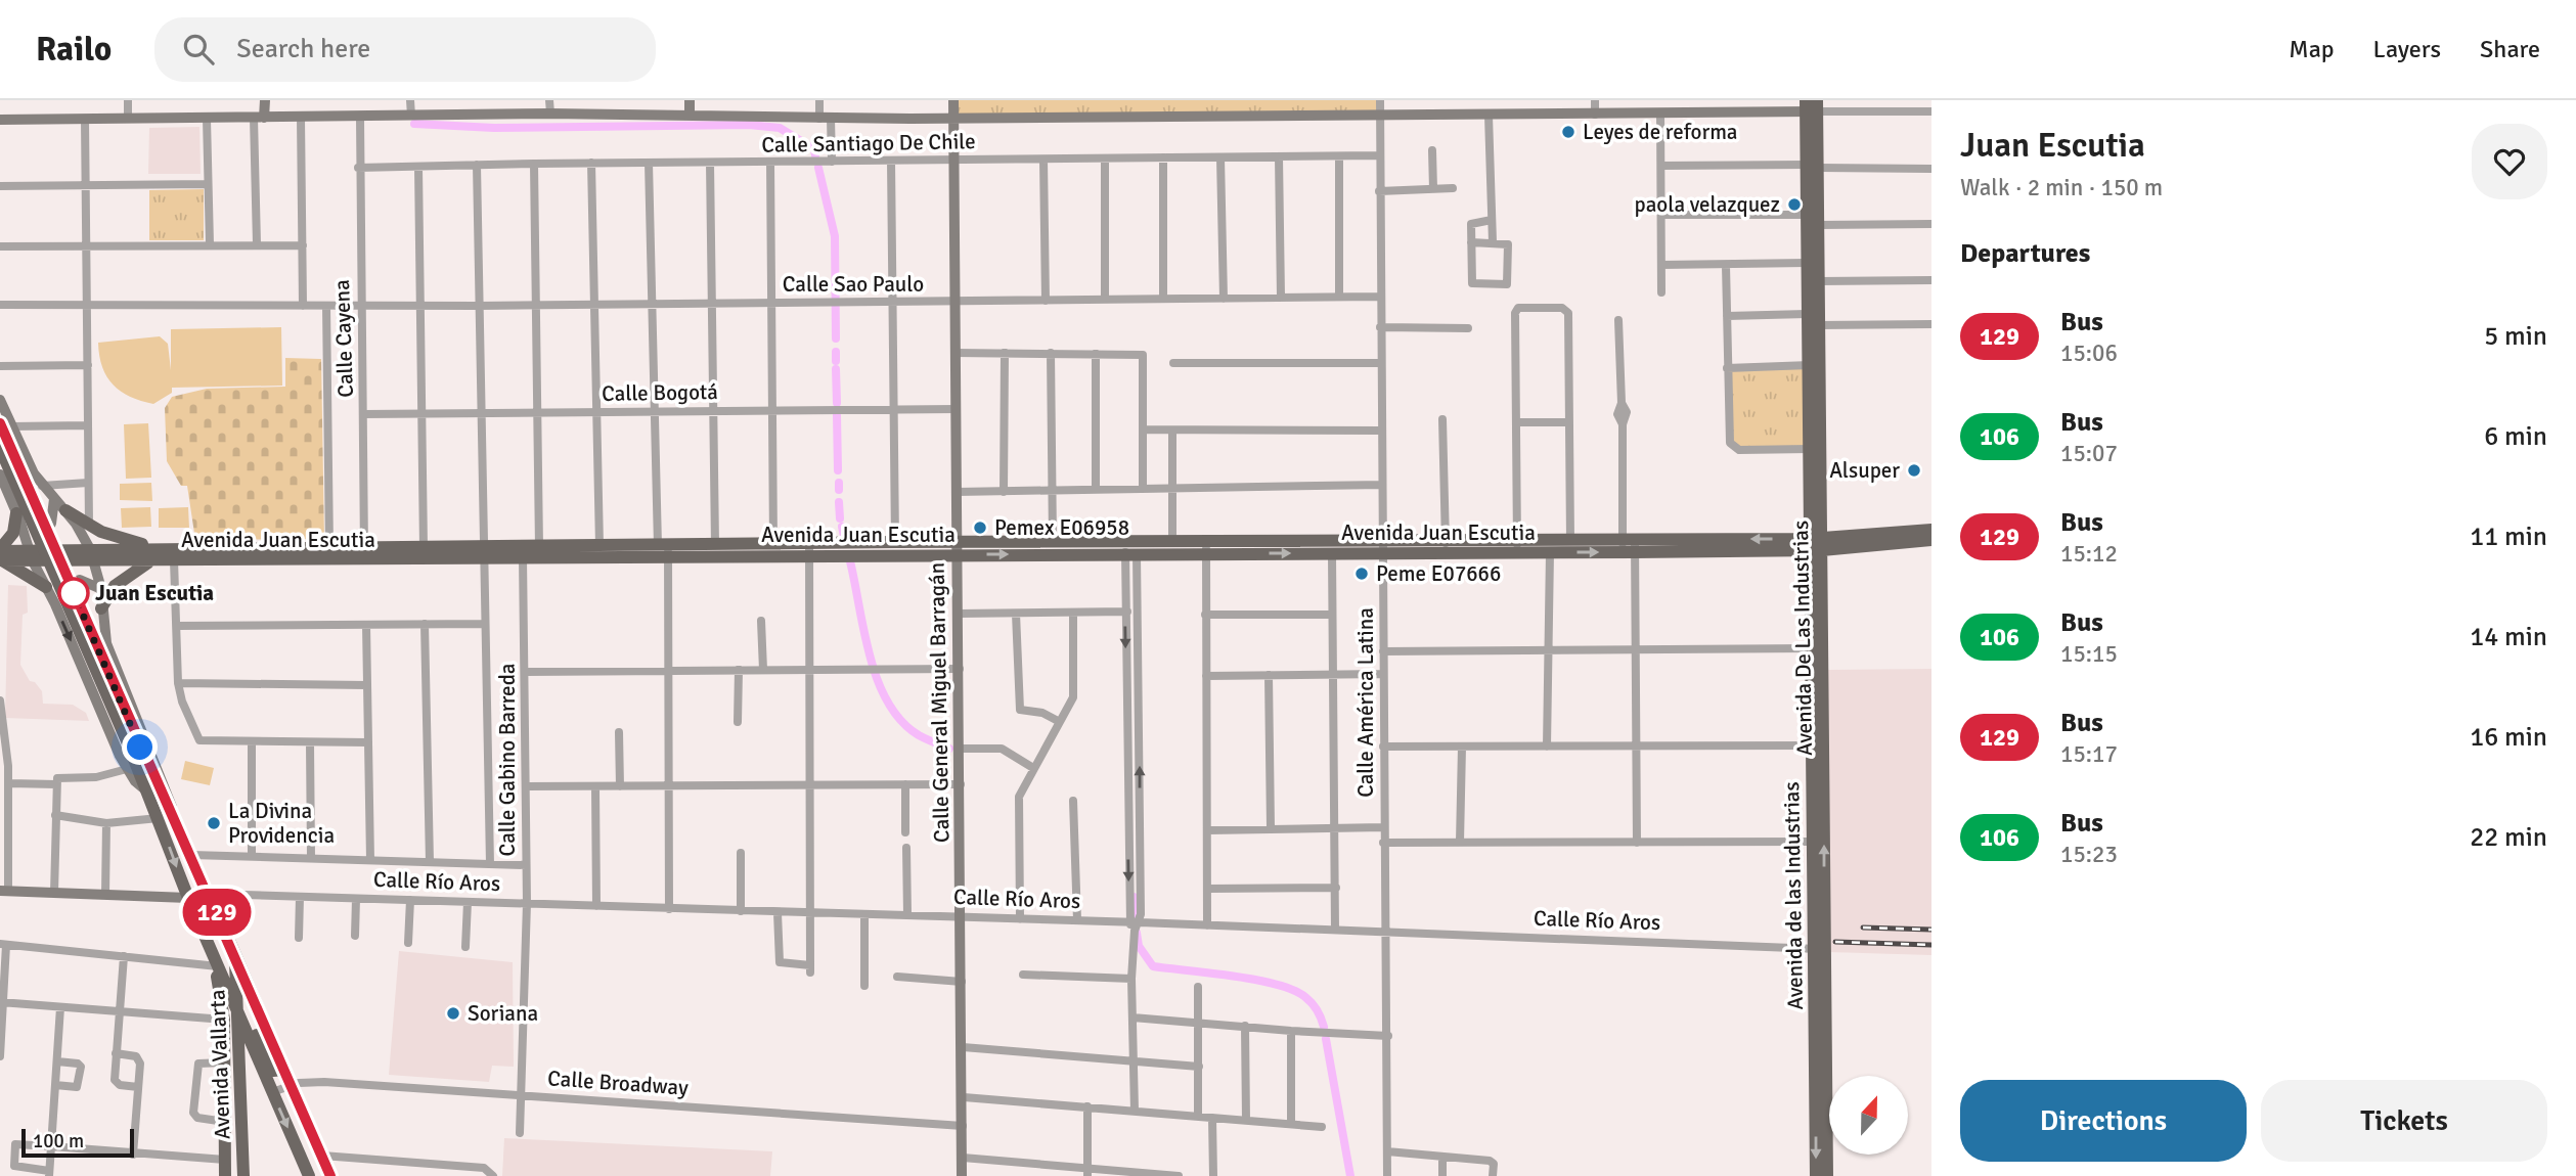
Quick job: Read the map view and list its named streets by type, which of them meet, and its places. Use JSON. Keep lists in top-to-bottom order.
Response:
{
  "streets": {
    "main road": [
      "Avenida Juan Escutia",
      "Avenida De Las Industrias",
      "Calle General Miguel Barragán",
      "Avenida de las Industrias",
      "Avenida Vallarta"
    ],
    "street": [
      "Calle Santiago De Chile",
      "Calle Sao Paulo",
      "Calle Cayena",
      "Calle Bogotá",
      "Calle América Latina",
      "Calle Gabino Barreda",
      "Calle Río Aros",
      "Calle Broadway"
    ]
  },
  "crossings": [
    ["Calle Santiago De Chile", "Calle Cayena"],
    ["Calle Santiago De Chile", "Calle General Miguel Barragán"],
    ["Calle Santiago De Chile", "Calle América Latina"],
    ["Calle Sao Paulo", "Calle Cayena"],
    ["Calle Sao Paulo", "Calle General Miguel Barragán"],
    ["Calle Sao Paulo", "Calle América Latina"],
    ["Calle Cayena", "Calle Bogotá"],
    ["Calle Cayena", "Avenida Juan Escutia"],
    ["Calle Bogotá", "Calle General Miguel Barragán"],
    ["Avenida Juan Escutia", "Avenida De Las Industrias"],
    ["Avenida Juan Escutia", "Calle General Miguel Barragán"],
    ["Avenida Juan Escutia", "Calle América Latina"],
    ["Avenida Juan Escutia", "Calle Gabino Barreda"],
    ["Avenida Juan Escutia", "Avenida de las Industrias"],
    ["Avenida De Las Industrias", "Calle Río Aros"],
    ["Avenida De Las Industrias", "Avenida de las Industrias"],
    ["Calle General Miguel Barragán", "Calle Río Aros"],
    ["Calle General Miguel Barragán", "Calle Broadway"],
    ["Calle América Latina", "Calle Río Aros"],
    ["Calle Gabino Barreda", "Calle Río Aros"],
    ["Calle Gabino Barreda", "Calle Broadway"]
  ],
  "places": [
    "Leyes de reforma",
    "paola velazquez",
    "Alsuper",
    "Pemex E06958",
    "Peme E07666",
    "Juan Escutia",
    "La Divina Providencia",
    "Soriana"
  ],
  "lines": ["bus line 129"],
  "scale_bar": "100 m",
  "north": "top",
  "page": {
    "header": "Railo",
    "search": "Search here",
    "nav": ["Map", "Layers", "Share"],
    "on_map": "129",
    "heading": [
      ["Juan Escutia", "Walk · 2 min · 150 m"],
      "Departures"
    ],
    "list": [
      {
        "mark": "129",
        "name": "Bus",
        "note": "15:06",
        "value": "5 min"
      },
      {
        "mark": "106",
        "name": "Bus",
        "note": "15:07",
        "value": "6 min"
      },
      {
        "mark": "129",
        "name": "Bus",
        "note": "15:12",
        "value": "11 min"
      },
      {
        "mark": "106",
        "name": "Bus",
        "note": "15:15",
        "value": "14 min"
      },
      {
        "mark": "129",
        "name": "Bus",
        "note": "15:17",
        "value": "16 min"
      },
      {
        "mark": "106",
        "name": "Bus",
        "note": "15:23",
        "value": "22 min"
      }
    ],
    "buttons": ["Directions", "Tickets"],
    "scale": "100 m"
  }
}
